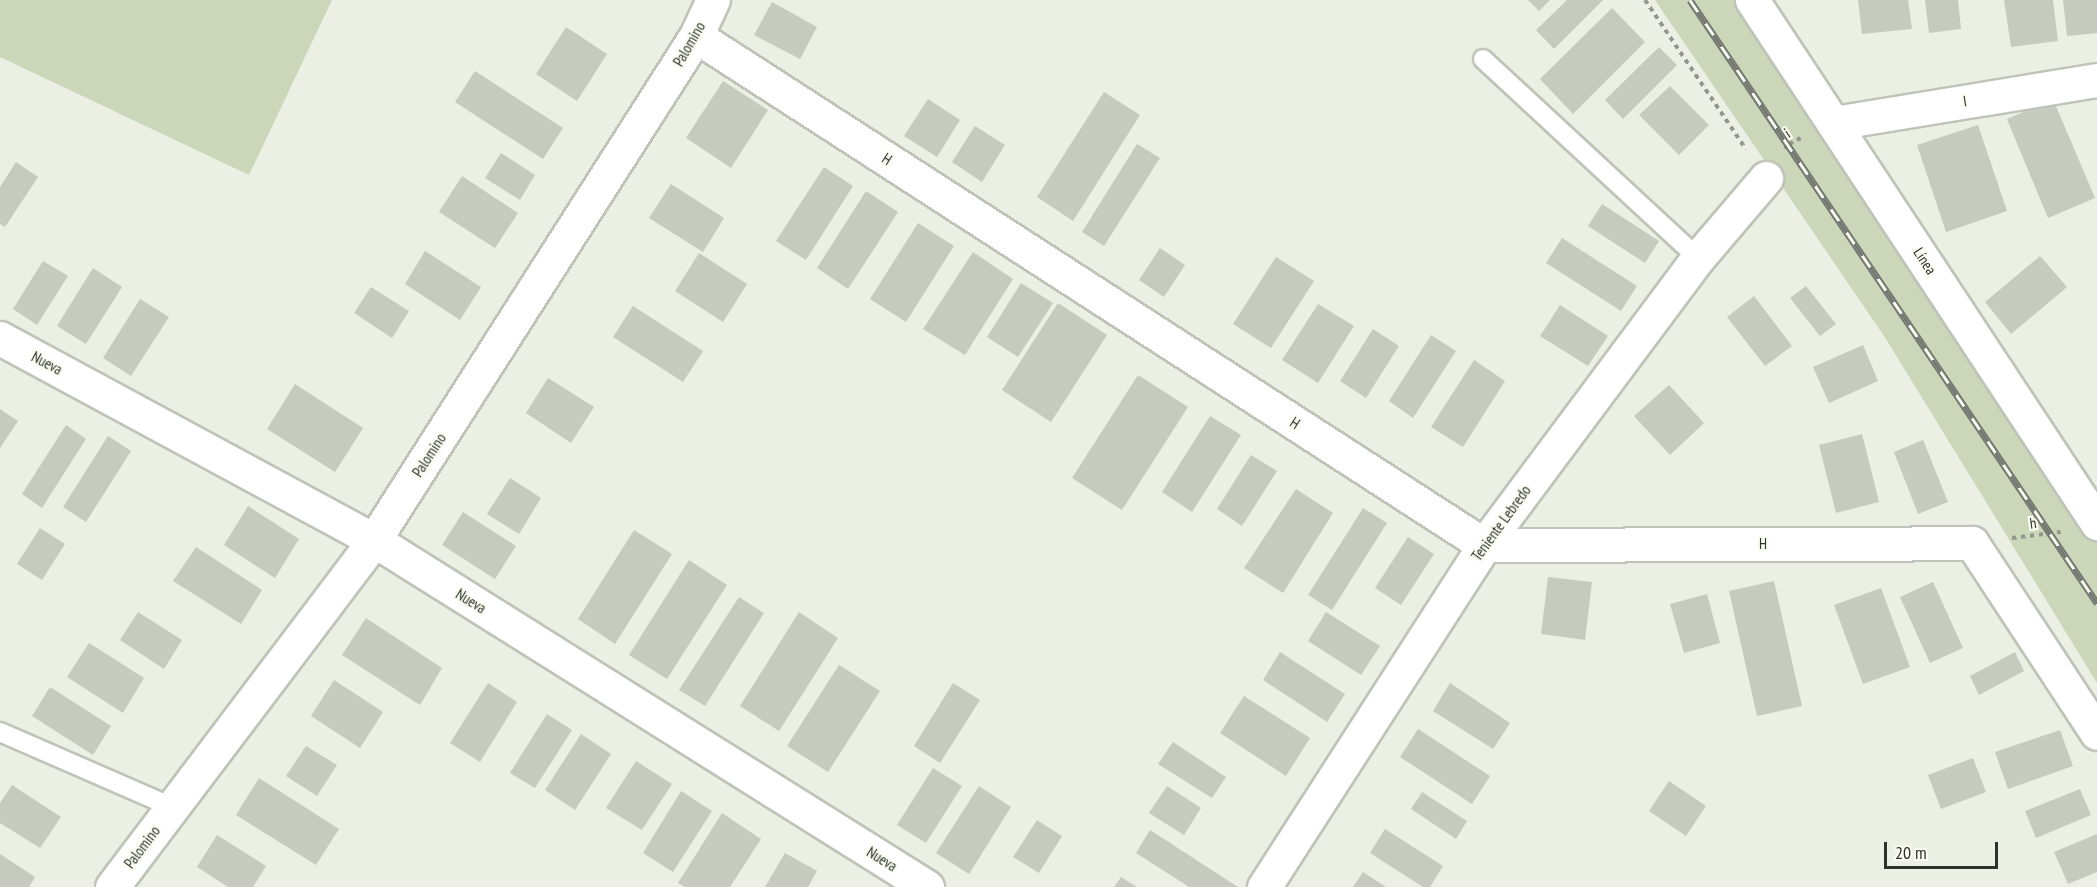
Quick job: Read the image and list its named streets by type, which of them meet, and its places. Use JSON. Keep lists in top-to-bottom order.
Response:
{
  "streets": {
    "street": [
      "Palomino",
      "I",
      "H",
      "Línea",
      "Nueva",
      "Teniente Lebredo"
    ],
    "path": ["i", "h"]
  },
  "crossings": [
    ["Palomino", "H"],
    ["Palomino", "Nueva"],
    ["I", "i"],
    ["I", "Línea"],
    ["i", "Línea"],
    ["i", "Teniente Lebredo"],
    ["H", "Teniente Lebredo"],
    ["H", "h"],
    ["Línea", "h"]
  ],
  "scale_bar": "20 m"
}
